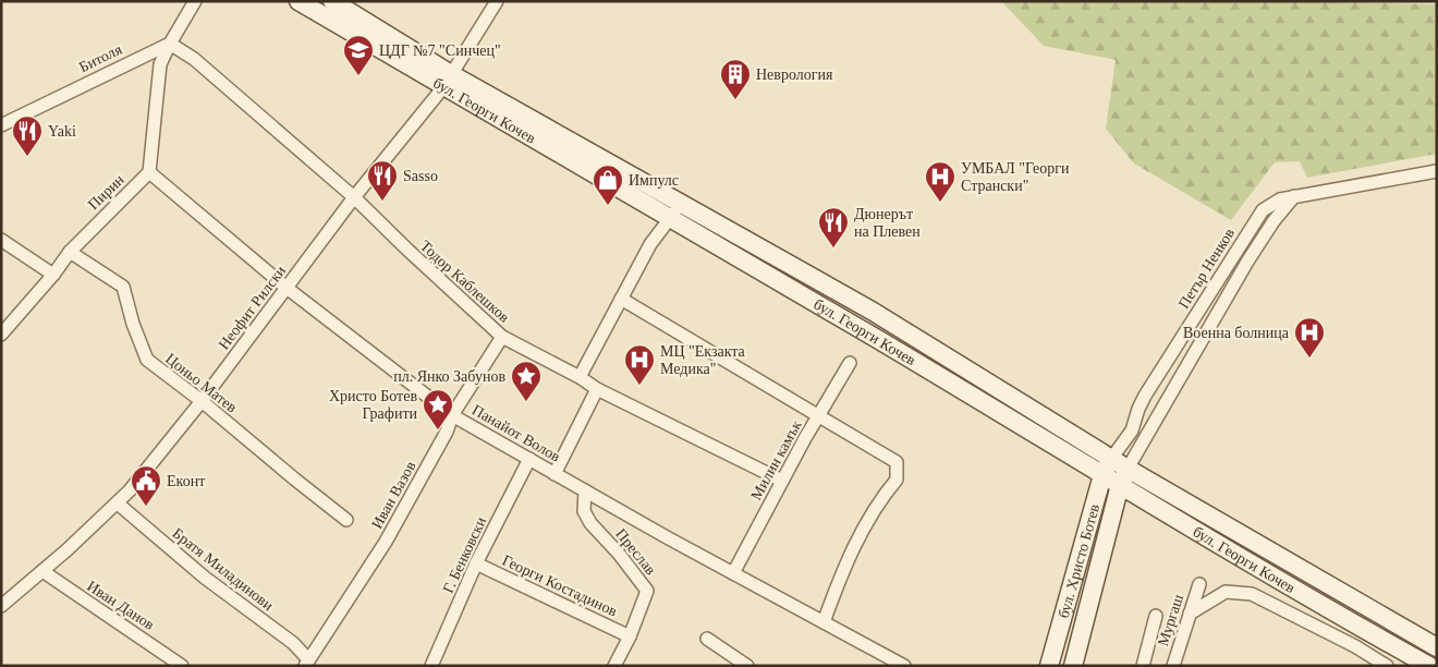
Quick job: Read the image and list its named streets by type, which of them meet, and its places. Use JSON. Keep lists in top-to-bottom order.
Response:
{
  "streets": {
    "main road": ["бул. Георги Кочев", "бул. Христо Ботев"],
    "street": [
      "Битоля",
      "Пирин",
      "Петър Ненков",
      "Тодор Каблешков",
      "Неофит Рилски",
      "Цоньо Матев",
      "Панайот Волов",
      "Милин камък",
      "Иван Вазов",
      "Преслав",
      "Г. Бенковски",
      "Братя Миладинови",
      "Георги Костадинов",
      "Иван Данов",
      "Мургаш"
    ]
  },
  "crossings": [
    ["Битоля", "Тодор Каблешков"],
    ["бул. Георги Кочев", "Петър Ненков"],
    ["бул. Георги Кочев", "Неофит Рилски"],
    ["бул. Георги Кочев", "бул. Христо Ботев"],
    ["Пирин", "Цоньо Матев"],
    ["Пирин", "Панайот Волов"],
    ["Петър Ненков", "бул. Христо Ботев"],
    ["Тодор Каблешков", "Неофит Рилски"],
    ["Тодор Каблешков", "Милин камък"],
    ["Тодор Каблешков", "Иван Вазов"],
    ["Неофит Рилски", "Цоньо Матев"],
    ["Неофит Рилски", "Панайот Волов"],
    ["Неофит Рилски", "Братя Миладинови"],
    ["Неофит Рилски", "Иван Данов"],
    ["Панайот Волов", "Милин камък"],
    ["Панайот Волов", "Иван Вазов"],
    ["Панайот Волов", "Преслав"],
    ["Панайот Волов", "Г. Бенковски"],
    ["Иван Вазов", "Братя Миладинови"],
    ["Преслав", "Георги Костадинов"],
    ["Г. Бенковски", "Георги Костадинов"]
  ],
  "places": {
    "school or university": ["ЦДГ №7 \"Синчец\""],
    "building": ["Неврология"],
    "restaurant": ["Yaki", "Sasso", "Дюнерът на Плевен"],
    "hospital": ["УМБАЛ \"Георги Странски\"", "Военна болница", "МЦ \"Екзакта Медика\""],
    "shop": ["Импулс"],
    "place": ["пл. Янко Забунов", "Христо Ботев Графити"],
    "public building": ["Еконт"]
  }
}
